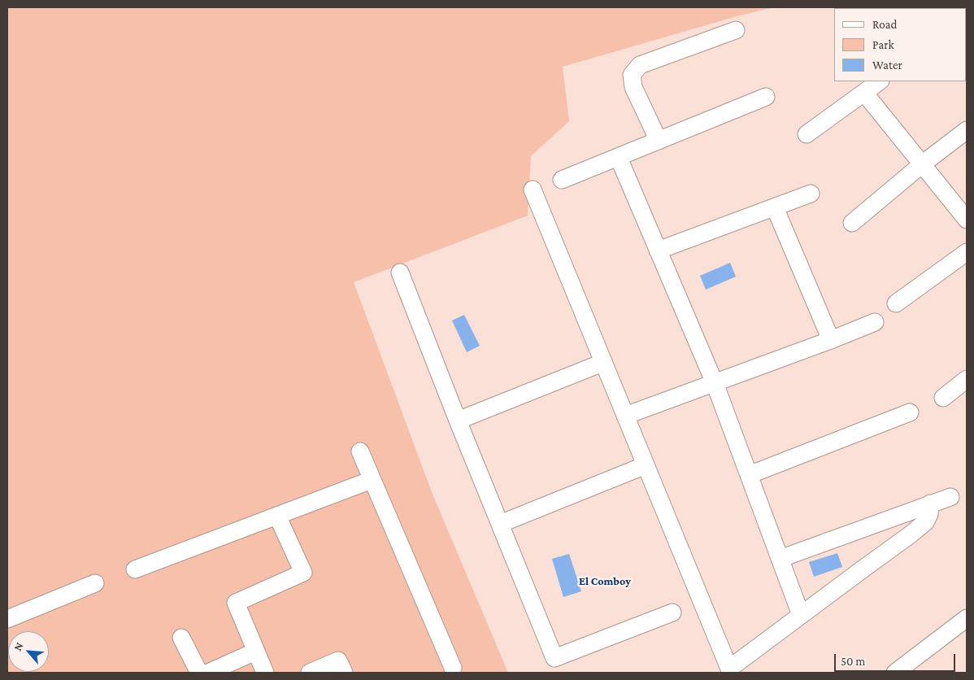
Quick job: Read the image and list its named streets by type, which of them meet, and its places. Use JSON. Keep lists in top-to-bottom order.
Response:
{
  "districts": ["El Comboy"],
  "legend": ["Road", "Park", "Water"],
  "scale_bar": "50 m",
  "north": "top left"
}
